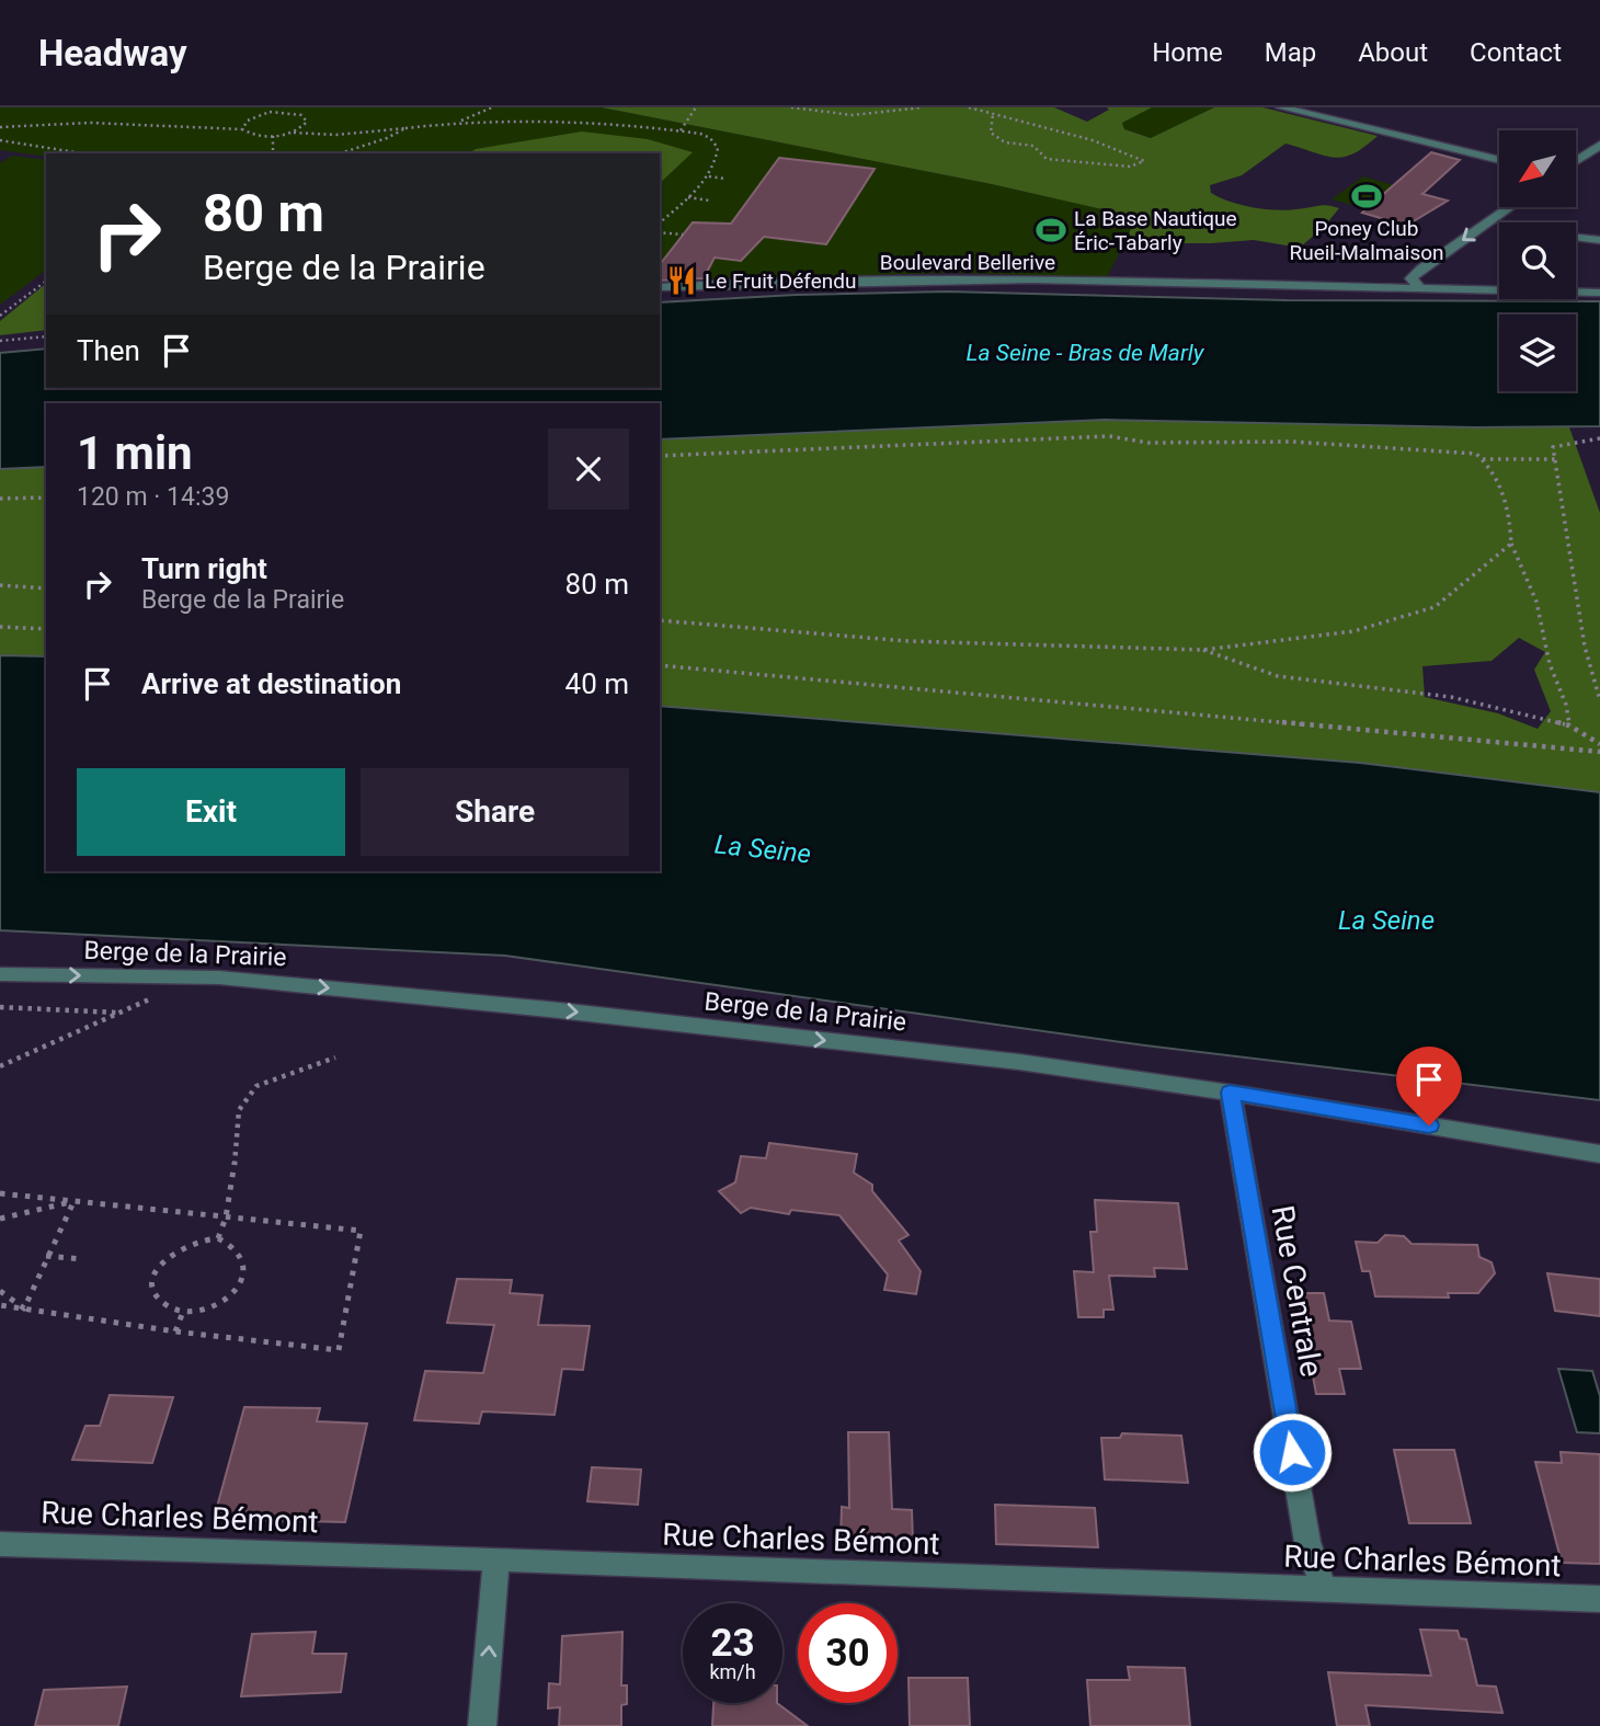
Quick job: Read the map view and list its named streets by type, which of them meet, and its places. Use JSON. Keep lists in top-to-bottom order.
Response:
{
  "streets": {
    "street": [
      "Boulevard Bellerive",
      "Berge de la Prairie",
      "Rue Centrale",
      "Rue Charles Bémont"
    ]
  },
  "crossings": [
    ["Berge de la Prairie", "Rue Centrale"],
    ["Rue Centrale", "Rue Charles Bémont"]
  ],
  "one_way": ["Berge de la Prairie"],
  "water": ["La Seine - Bras de Marly", "La Seine"],
  "places": {
    "sports": ["Poney Club Rueil-Malmaison", "La Base Nautique Éric-Tabarly"],
    "restaurant": ["Le Fruit Défendu"]
  },
  "north": "bottom left",
  "page": {
    "header": "Headway",
    "nav": [
      "Home",
      "Map",
      "About",
      "Contact"
    ],
    "turn": ["80 m", "Berge de la Prairie"],
    "then": "Then",
    "heading": ["1 min", "120 m · 14:39"],
    "list": [
      {
        "name": "Turn right",
        "note": "Berge de la Prairie",
        "value": "80 m"
      },
      {
        "name": "Arrive at destination",
        "value": "40 m"
      }
    ],
    "buttons": ["Exit", "Share"],
    "speed": "23 km/h",
    "limit": "30"
  }
}
